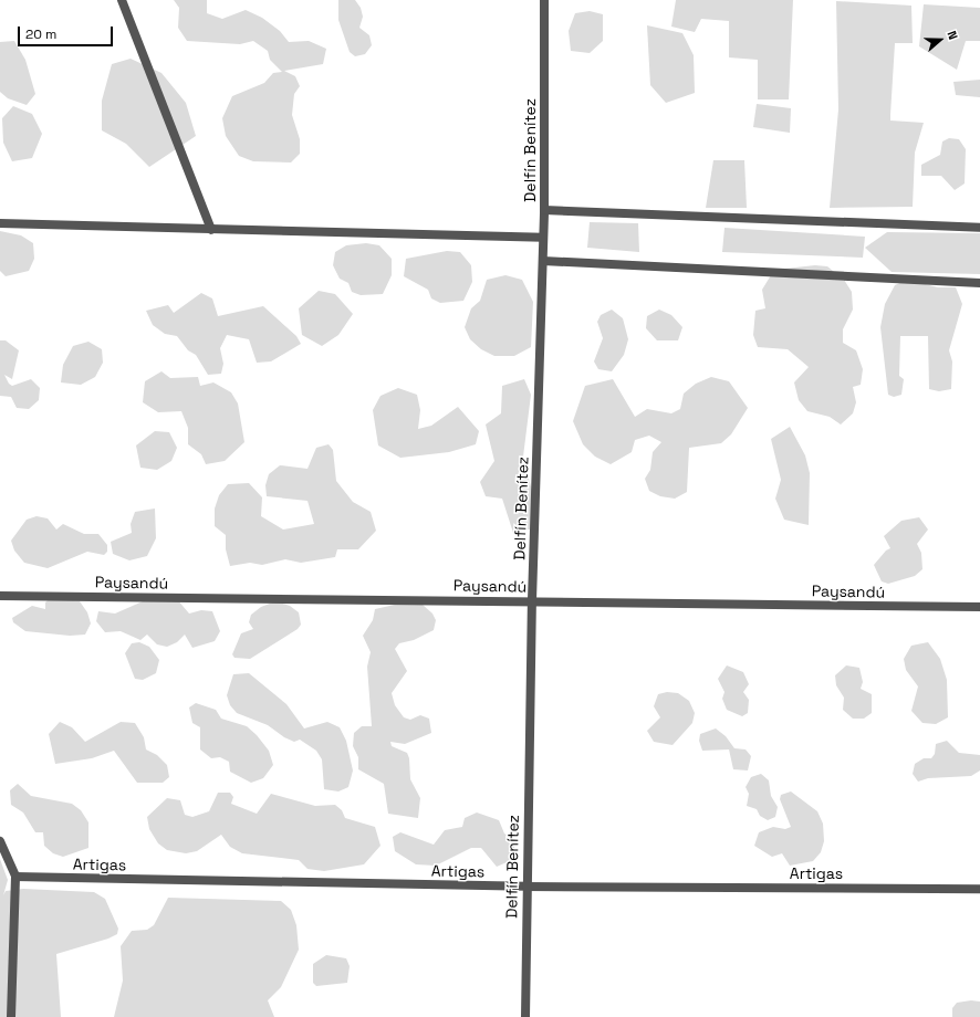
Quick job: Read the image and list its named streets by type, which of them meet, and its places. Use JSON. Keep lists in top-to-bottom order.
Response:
{
  "streets": {
    "street": ["Delfín Benítez", "Paysandú", "Artigas"]
  },
  "crossings": [
    ["Delfín Benítez", "Paysandú"],
    ["Delfín Benítez", "Artigas"]
  ],
  "scale_bar": "20 m",
  "north": "right"
}
